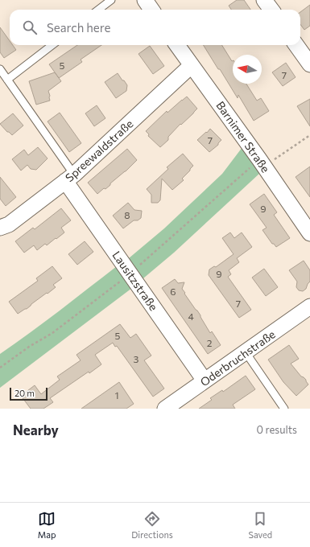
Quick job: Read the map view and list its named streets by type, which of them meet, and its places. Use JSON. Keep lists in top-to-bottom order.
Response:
{
  "streets": {
    "street": [
      "Barnimer Straße",
      "Spreewaldstraße",
      "Lausitzstraße",
      "Oderbruchstraße"
    ]
  },
  "crossings": [
    ["Barnimer Straße", "Spreewaldstraße"],
    ["Spreewaldstraße", "Lausitzstraße"],
    ["Lausitzstraße", "Oderbruchstraße"]
  ],
  "house_numbers": [
    "5",
    "7",
    "7",
    "9",
    "8",
    "9",
    "6",
    "7",
    "4",
    "5",
    "2",
    "3",
    "1"
  ],
  "scale_bar": "20 m",
  "north": "left",
  "page": {
    "search": "Search here",
    "scale": "20 m",
    "heading": ["Nearby", "0 results"],
    "nav": ["Map", "Directions", "Saved"]
  }
}
